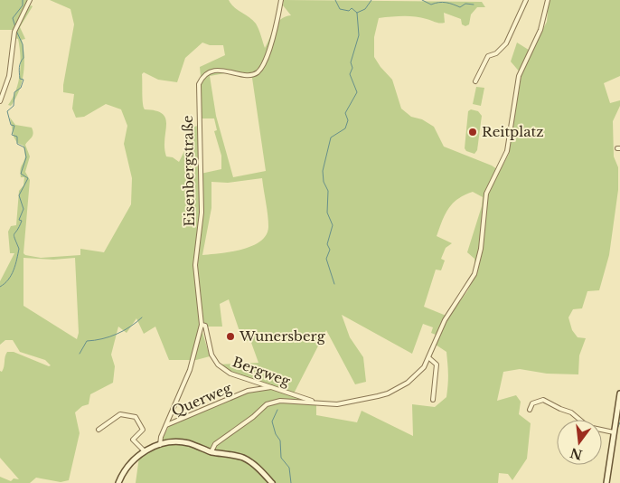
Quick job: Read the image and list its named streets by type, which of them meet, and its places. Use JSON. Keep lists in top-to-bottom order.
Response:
{
  "streets": {
    "street": ["Eisenbergstraße", "Bergweg", "Querweg"]
  },
  "crossings": [
    ["Eisenbergstraße", "Bergweg"],
    ["Eisenbergstraße", "Querweg"],
    ["Bergweg", "Querweg"]
  ],
  "places": ["Reitplatz", "Wunersberg"],
  "north": "bottom"
}
